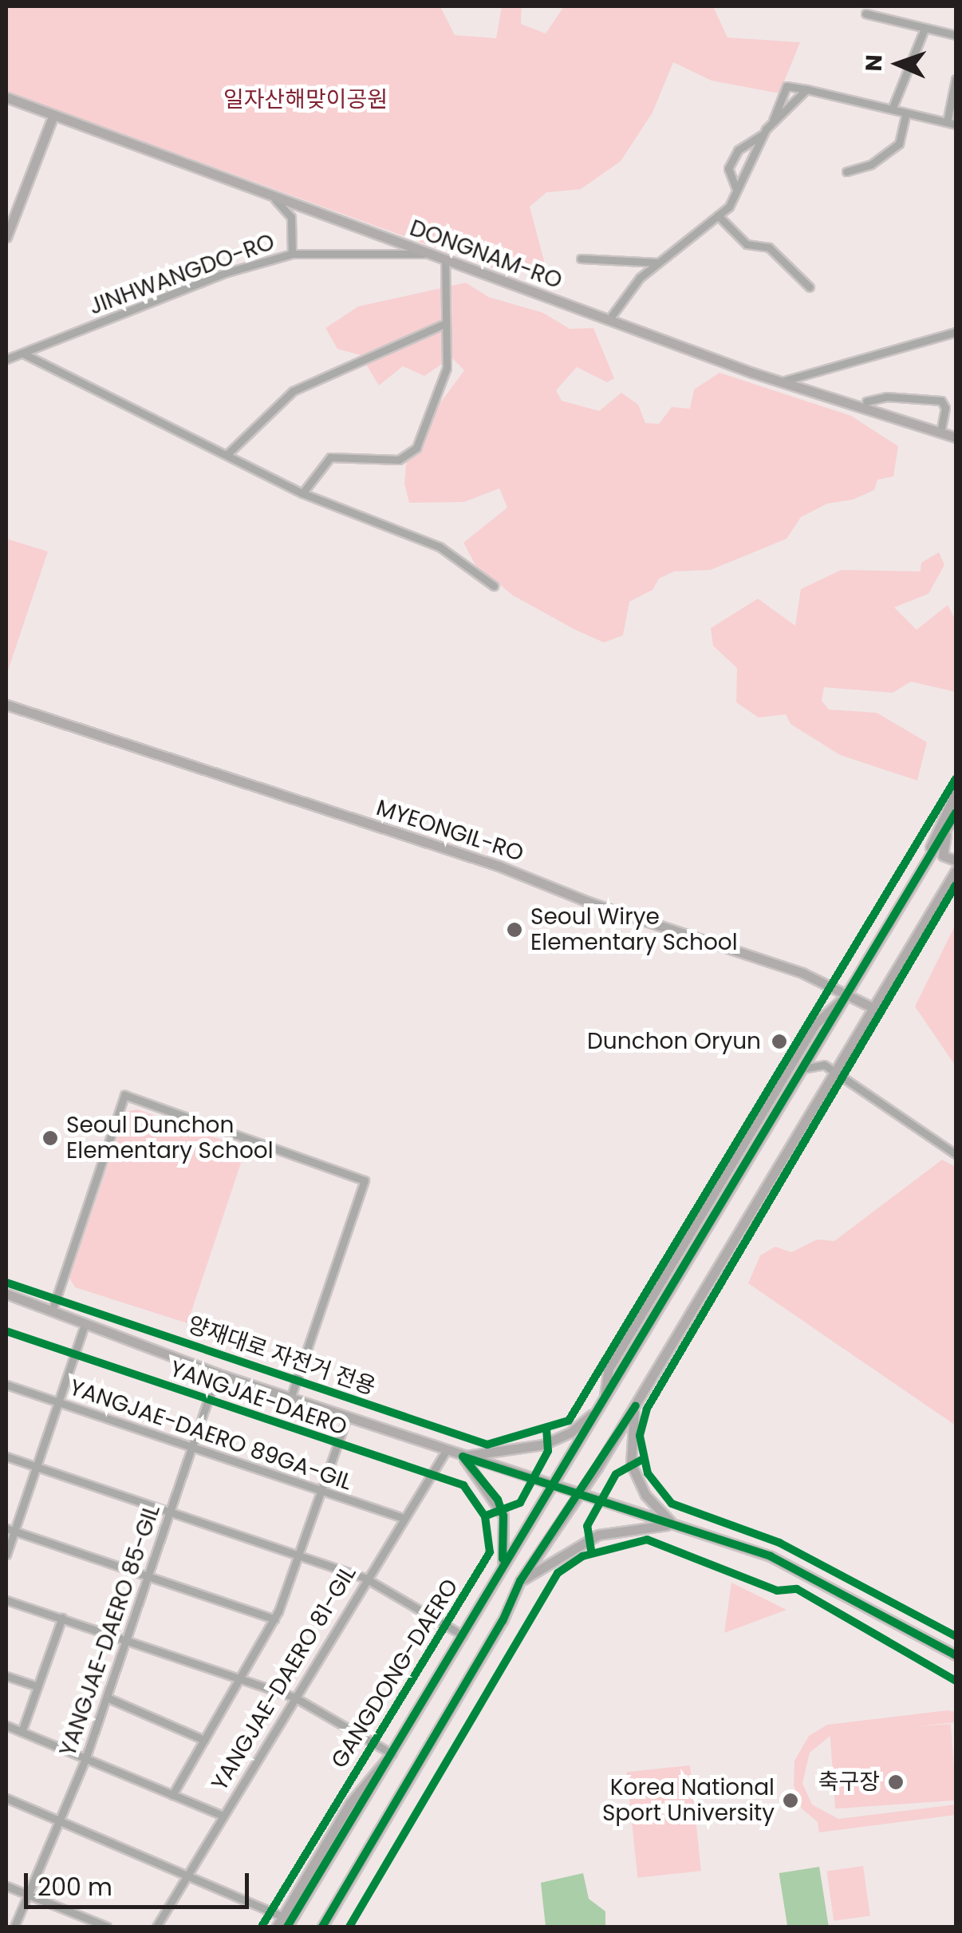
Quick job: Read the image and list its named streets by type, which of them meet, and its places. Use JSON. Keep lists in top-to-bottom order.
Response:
{
  "streets": {
    "main road": [
      "DONGNAM-RO",
      "MYEONGIL-RO",
      "YANGJAE-DAERO",
      "GANGDONG-DAERO"
    ],
    "street": [
      "JINHWANGDO-RO",
      "YANGJAE-DAERO 89GA-GIL",
      "YANGJAE-DAERO 85-GIL",
      "YANGJAE-DAERO 81-GIL"
    ],
    "cycle path": ["양재대로 자전거 전용"]
  },
  "crossings": [
    ["DONGNAM-RO", "JINHWANGDO-RO"],
    ["MYEONGIL-RO", "GANGDONG-DAERO"],
    ["YANGJAE-DAERO", "YANGJAE-DAERO 85-GIL"],
    ["YANGJAE-DAERO", "GANGDONG-DAERO"],
    ["YANGJAE-DAERO", "YANGJAE-DAERO 81-GIL"],
    ["YANGJAE-DAERO 89GA-GIL", "YANGJAE-DAERO 85-GIL"],
    ["YANGJAE-DAERO 89GA-GIL", "YANGJAE-DAERO 81-GIL"]
  ],
  "parks": ["일자산해맞이공원"],
  "places": [
    "Seoul Wirye Elementary School",
    "Dunchon Oryun",
    "Seoul Dunchon Elementary School",
    "축구장",
    "Korea National Sport University"
  ],
  "scale_bar": "200 m",
  "north": "left"
}
